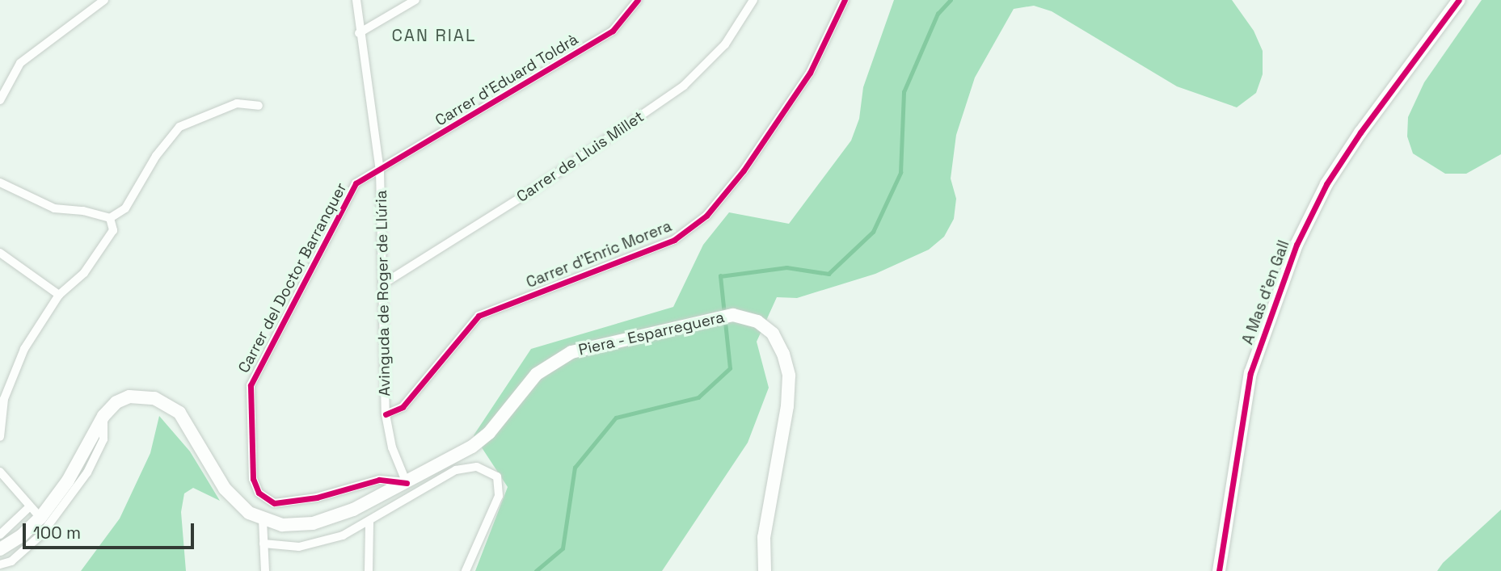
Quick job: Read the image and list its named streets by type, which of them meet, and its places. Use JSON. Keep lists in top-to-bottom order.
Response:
{
  "streets": {
    "main road": ["A Mas d'en Gall", "Piera - Esparreguera"],
    "street": [
      "Carrer d'Eduard Toldrà",
      "Carrer de Lluis Millet",
      "Carrer d'Enric Morera",
      "Carrer del Doctor Barranquer",
      "Avinguda de Roger de Llúria"
    ]
  },
  "crossings": [
    ["Carrer d'Eduard Toldrà", "Carrer del Doctor Barranquer"],
    ["Carrer d'Eduard Toldrà", "Avinguda de Roger de Llúria"],
    ["Carrer de Lluis Millet", "Avinguda de Roger de Llúria"],
    ["Carrer d'Enric Morera", "Avinguda de Roger de Llúria"],
    ["Carrer del Doctor Barranquer", "Avinguda de Roger de Llúria"],
    ["Carrer del Doctor Barranquer", "Piera - Esparreguera"],
    ["Avinguda de Roger de Llúria", "Piera - Esparreguera"]
  ],
  "districts": ["CAN RIAL"],
  "scale_bar": "100 m"
}
